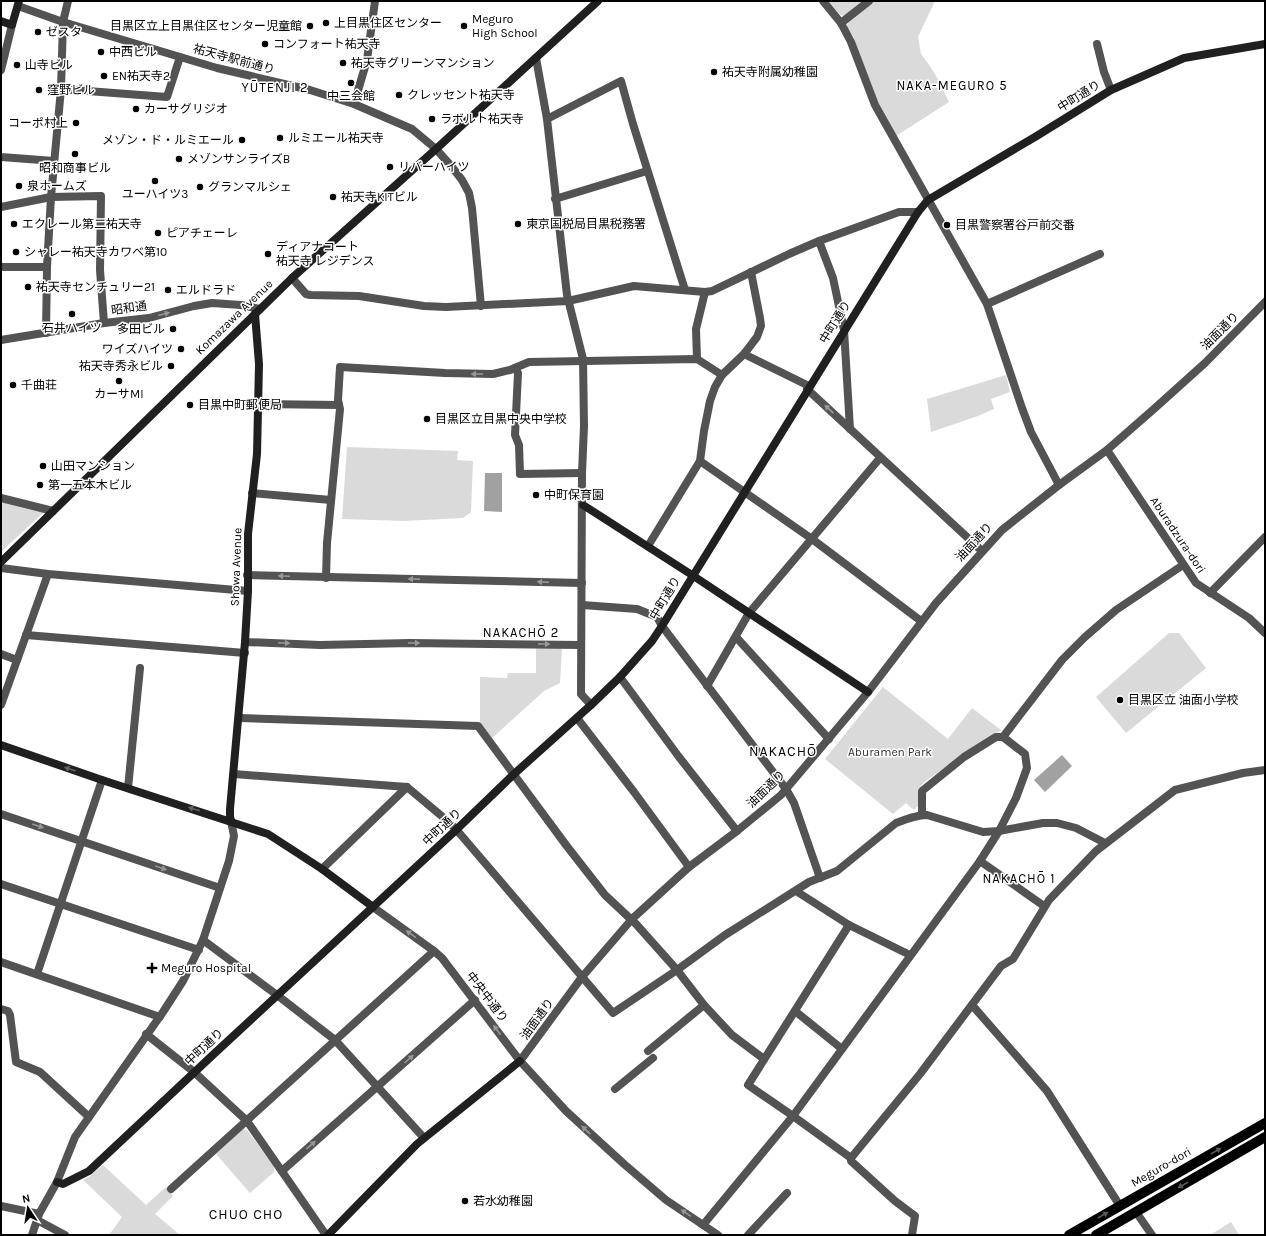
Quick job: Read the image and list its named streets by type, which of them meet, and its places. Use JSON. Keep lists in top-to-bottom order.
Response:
{
  "streets": {
    "main road": ["Meguro-dori"],
    "street": [
      "祐天寺駅前通り",
      "中町通り",
      "昭和通",
      "Komazawa Avenue",
      "油面通り",
      "Aburadzura-dori",
      "Showa Avenue",
      "中央中通り"
    ]
  },
  "crossings": [
    ["祐天寺駅前通り", "Komazawa Avenue"],
    ["中町通り", "中央中通り"],
    ["昭和通", "Komazawa Avenue"],
    ["昭和通", "Showa Avenue"],
    ["Komazawa Avenue", "Showa Avenue"],
    ["油面通り", "Aburadzura-dori"],
    ["油面通り", "中央中通り"],
    ["Showa Avenue", "中央中通り"]
  ],
  "one_way": ["昭和通"],
  "districts": [
    "NAKA-MEGURO 5",
    "YŪTENJI 2",
    "NAKACHŌ 2",
    "NAKACHŌ",
    "NAKACHŌ 1",
    "CHUO CHO"
  ],
  "parks": ["Aburamen Park"],
  "places": {
    "other": [
      "上目黒住区センター",
      "目黒区立上目黒住区センター児童館",
      "Meguro High School",
      "ゼスタ",
      "コンフォート祐天寺",
      "中西ビル",
      "祐天寺グリーンマンション",
      "山寺ビル",
      "祐天寺附属幼稚園",
      "EN祐天寺2",
      "中三会館",
      "窪野ビル",
      "クレッセント祐天寺",
      "カーサグリジオ",
      "ラボルト祐天寺",
      "コーポ村上",
      "ルミエール祐天寺",
      "メゾン・ド・ルミエール",
      "昭和商事ビル",
      "メゾンサンライズB",
      "リバーハイツ",
      "ユーハイツ3",
      "泉ホームズ",
      "グランマルシェ",
      "祐天寺KITビル",
      "エクレール第二祐天寺",
      "東京国税局目黒税務署",
      "目黒警察署谷戸前交番",
      "ピアチェーレ",
      "シャレー祐天寺カワベ第10",
      "ディアナコート 祐天寺 レジデンス",
      "祐天寺センチュリー21",
      "エルドラド",
      "石井ハイツ",
      "多田ビル",
      "ワイズハイツ",
      "祐天寺秀永ビル",
      "カーサMI",
      "千曲荘",
      "目黒中町郵便局",
      "目黒区立目黒中央中学校",
      "山田マンション",
      "第一五本木ビル",
      "中町保育園",
      "目黒区立 油面小学校",
      "若水幼稚園"
    ],
    "health": ["Meguro Hospital"]
  },
  "north": "top"
}
